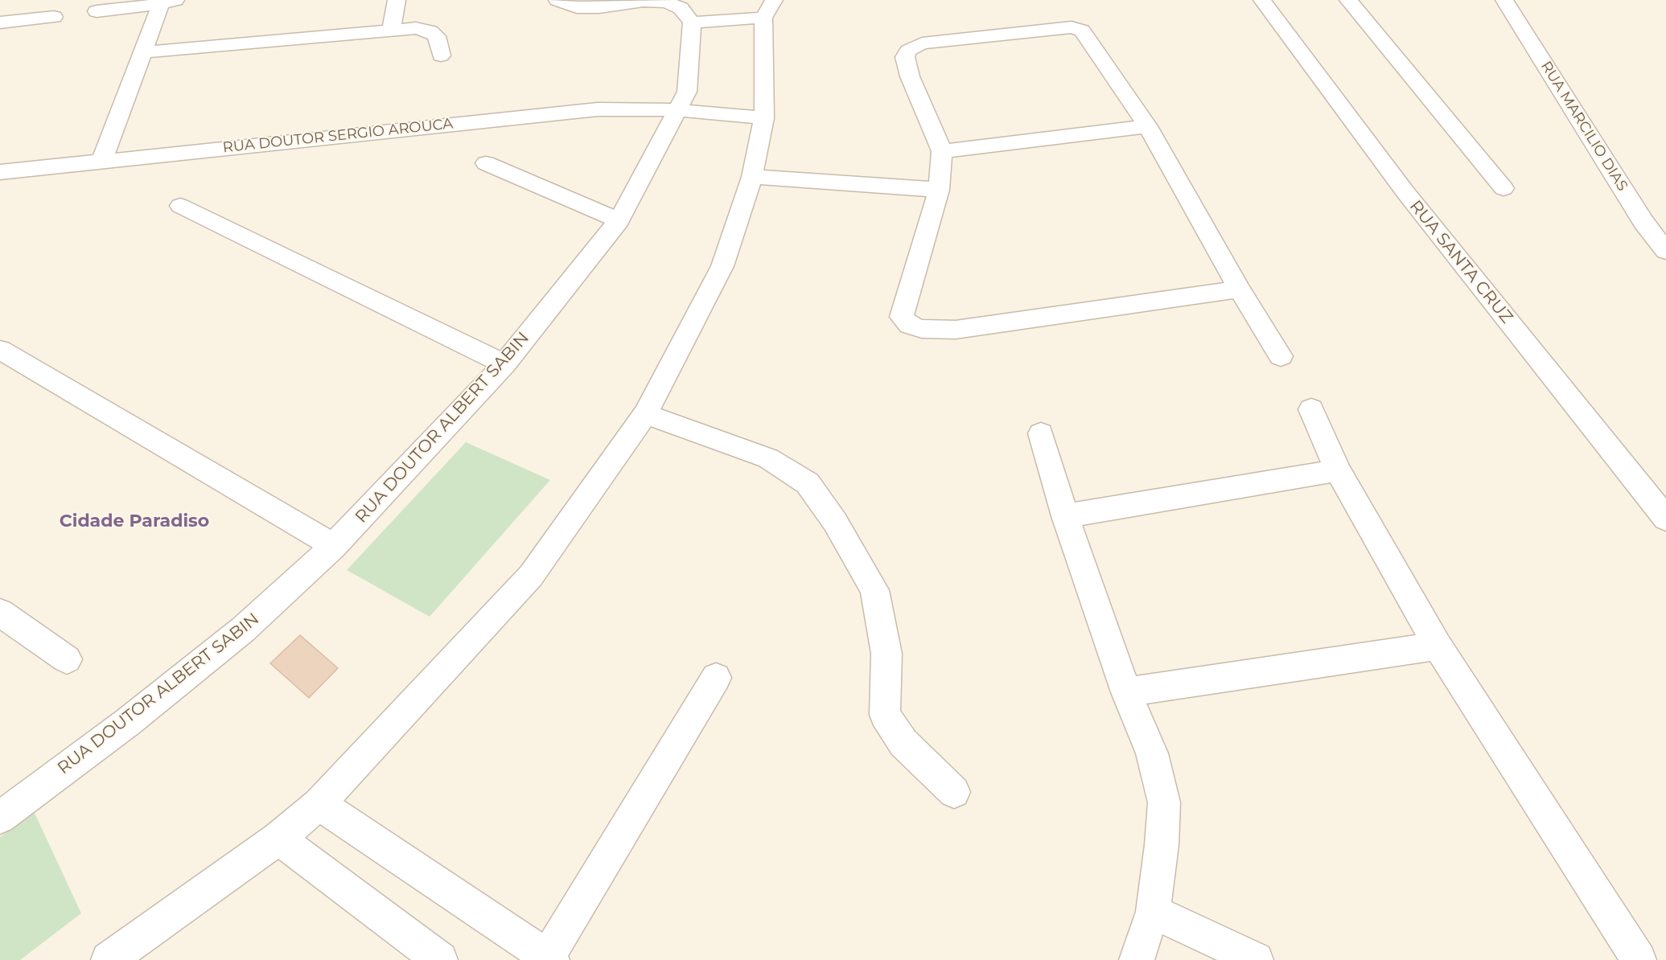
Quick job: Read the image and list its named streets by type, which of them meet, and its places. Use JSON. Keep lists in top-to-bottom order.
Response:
{
  "streets": {
    "street": [
      "RUA MARCILIO DIAS",
      "RUA DOUTOR SERGIO AROUCA",
      "RUA SANTA CRUZ",
      "RUA DOUTOR ALBERT SABIN"
    ]
  },
  "crossings": [
    ["RUA DOUTOR SERGIO AROUCA", "RUA DOUTOR ALBERT SABIN"]
  ],
  "districts": ["Cidade Paradiso"]
}
